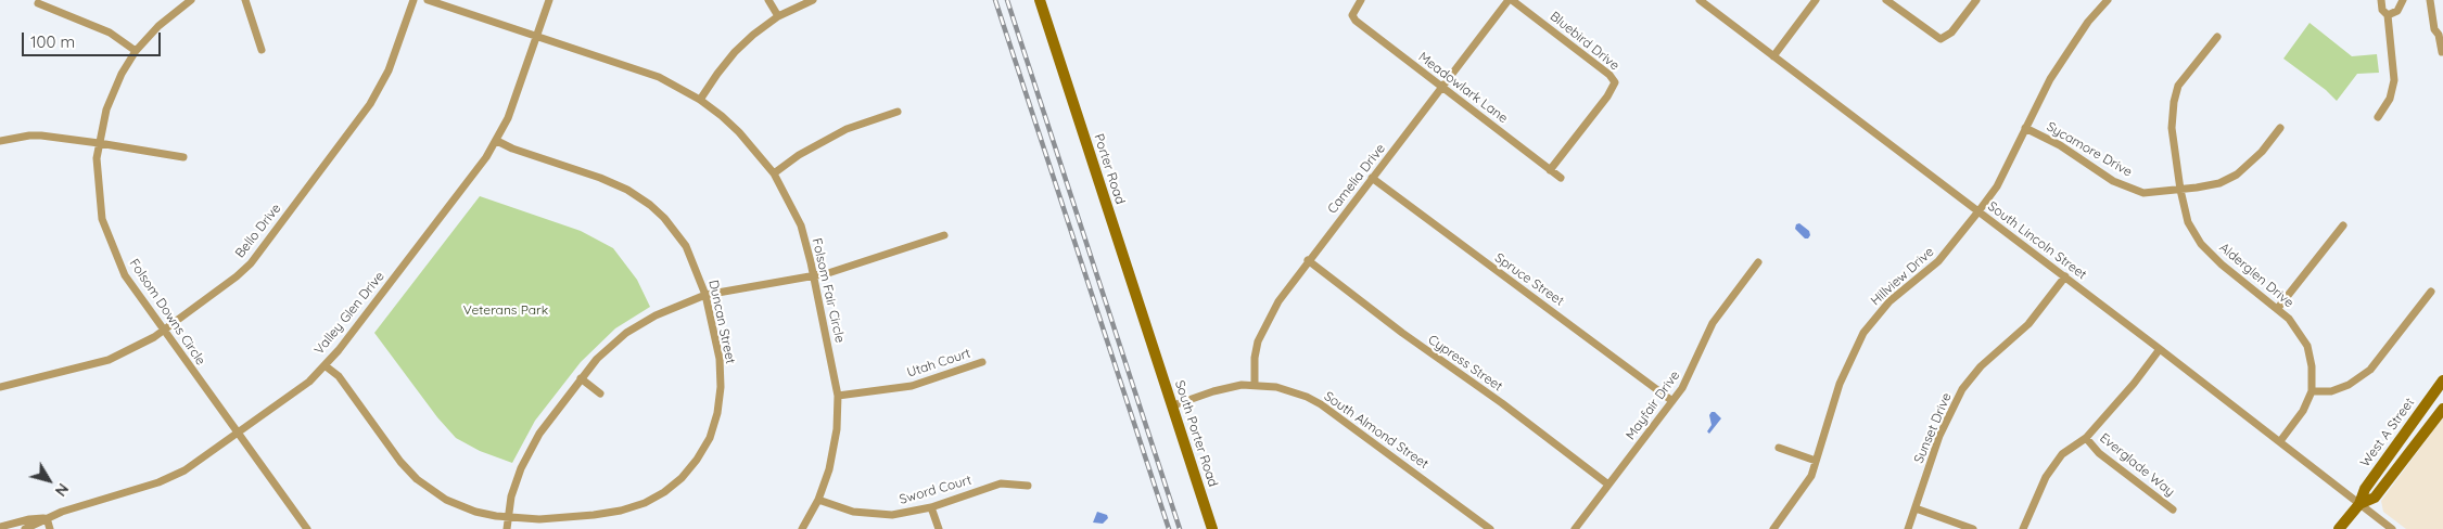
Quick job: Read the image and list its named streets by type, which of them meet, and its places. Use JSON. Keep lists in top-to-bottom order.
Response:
{
  "streets": {
    "street": [
      "Bluebird Drive",
      "Meadowlark Lane",
      "Sycamore Drive",
      "Porter Road",
      "Camelia Drive",
      "Bello Drive",
      "South Lincoln Street",
      "Alderglen Drive",
      "Hillview Drive",
      "Spruce Street",
      "Folsom Fair Circle",
      "Folsom Downs Circle",
      "Valley Glen Drive",
      "Duncan Street",
      "Utah Court",
      "Cypress Street",
      "Mayfair Drive",
      "Sunset Drive",
      "South Almond Street",
      "West A Street",
      "South Porter Road",
      "Everglade Way",
      "Sword Court"
    ]
  },
  "crossings": [
    ["Bluebird Drive", "Meadowlark Lane"],
    ["Bluebird Drive", "Camelia Drive"],
    ["Meadowlark Lane", "Camelia Drive"],
    ["Sycamore Drive", "Alderglen Drive"],
    ["Sycamore Drive", "Hillview Drive"],
    ["Porter Road", "South Porter Road"],
    ["Camelia Drive", "Spruce Street"],
    ["Camelia Drive", "Cypress Street"],
    ["Camelia Drive", "South Almond Street"],
    ["Bello Drive", "Folsom Downs Circle"],
    ["South Lincoln Street", "Alderglen Drive"],
    ["South Lincoln Street", "Hillview Drive"],
    ["South Lincoln Street", "Sunset Drive"],
    ["South Lincoln Street", "West A Street"],
    ["Spruce Street", "Mayfair Drive"],
    ["Folsom Fair Circle", "Valley Glen Drive"],
    ["Folsom Fair Circle", "Utah Court"],
    ["Folsom Fair Circle", "Sword Court"],
    ["Folsom Downs Circle", "Valley Glen Drive"],
    ["Valley Glen Drive", "Duncan Street"],
    ["Cypress Street", "Mayfair Drive"],
    ["South Almond Street", "South Porter Road"]
  ],
  "parks": ["Veterans Park"],
  "scale_bar": "100 m",
  "north": "bottom right"
}
